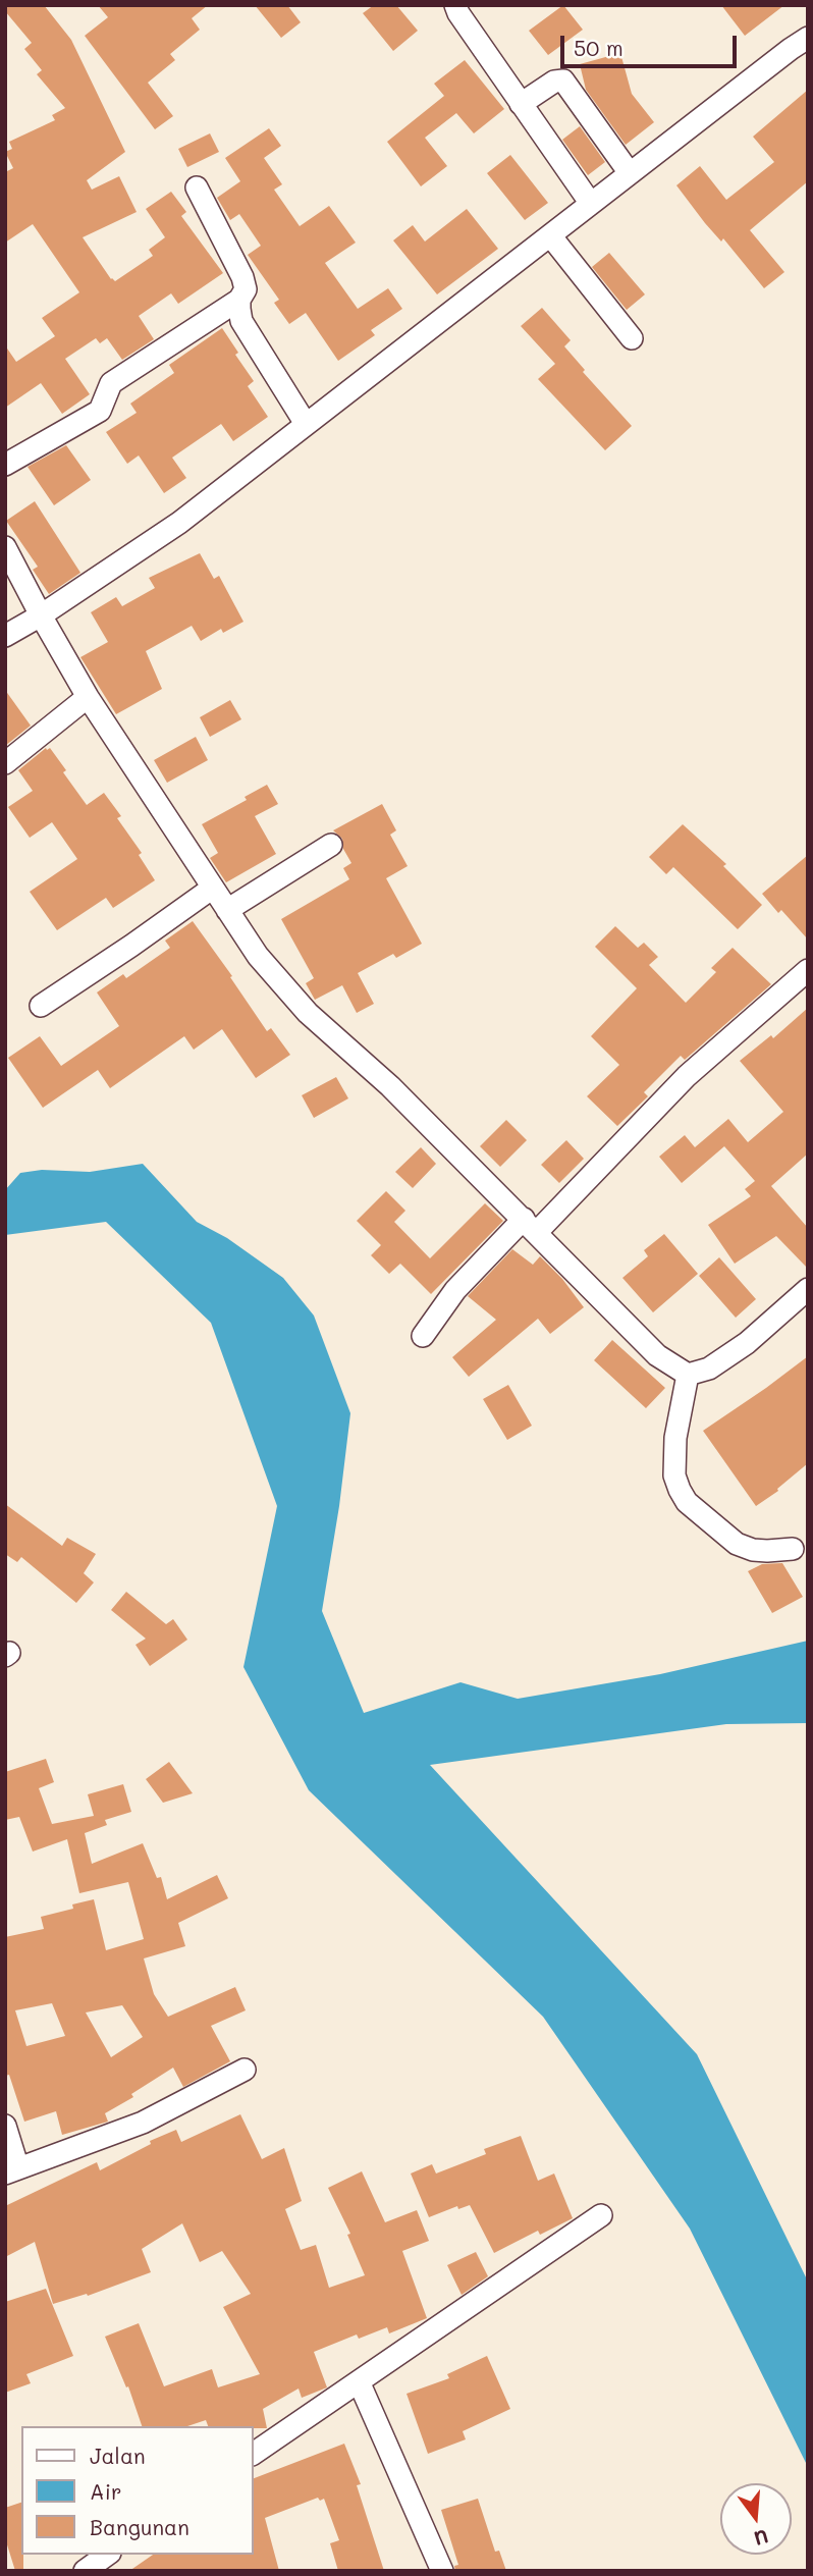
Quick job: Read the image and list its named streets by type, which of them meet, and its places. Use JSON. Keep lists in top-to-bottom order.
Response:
{
  "legend": ["Jalan", "Air", "Bangunan"],
  "scale_bar": "50 m",
  "north": "bottom"
}
